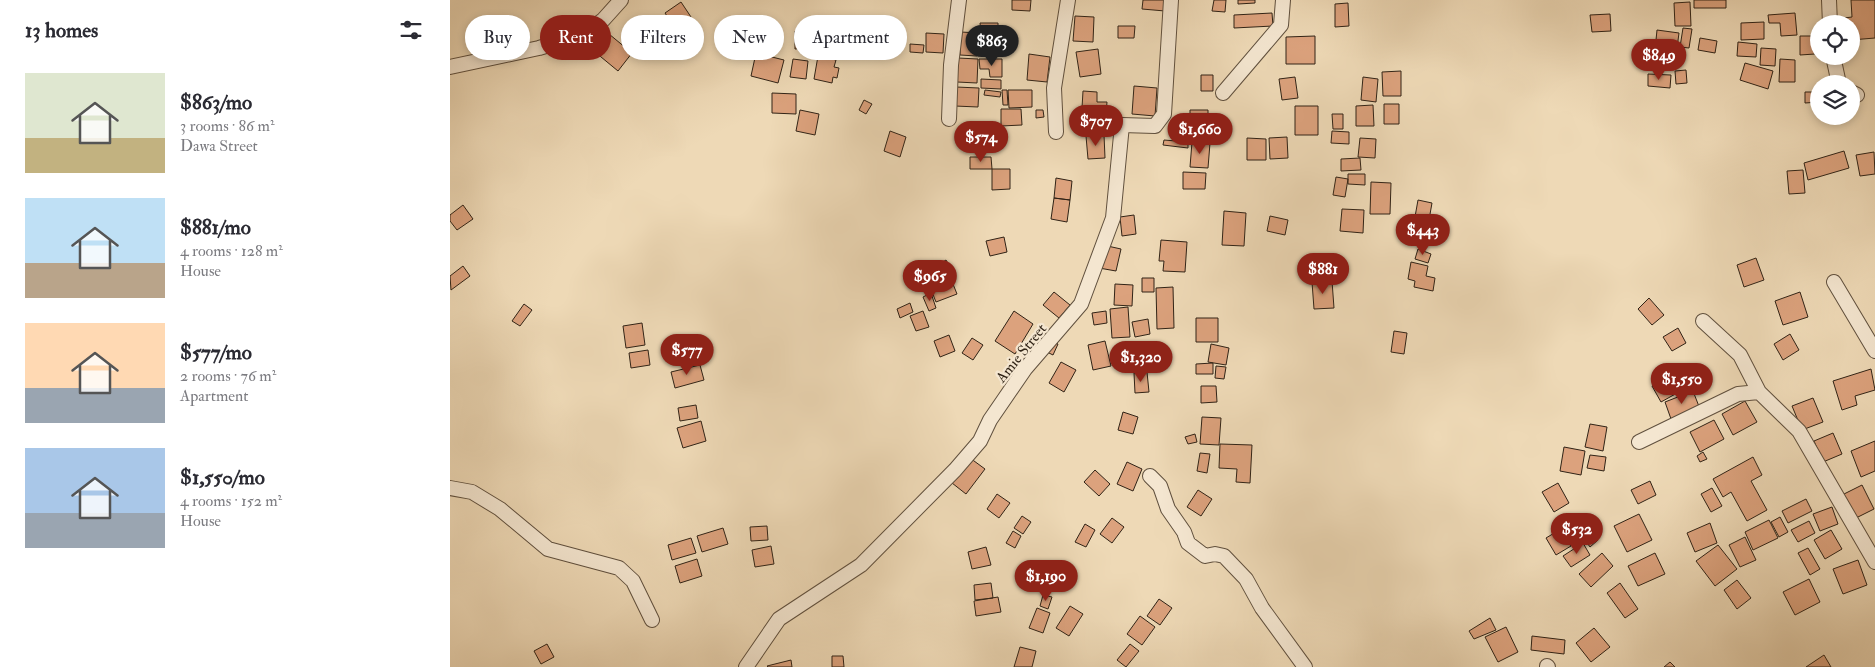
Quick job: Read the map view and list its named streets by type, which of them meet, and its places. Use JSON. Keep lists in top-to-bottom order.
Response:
{
  "streets": {
    "street": ["Amie Street"]
  },
  "page": {
    "heading": "13 homes",
    "chip": [
      "Buy",
      "Rent",
      "Filters",
      "New",
      "Apartment"
    ],
    "price": [
      "$863",
      "$849",
      "$707",
      "$1,660",
      "$574",
      "$443",
      "$881",
      "$965",
      "$577",
      "$1,320",
      "$1,550",
      "$532",
      "$1,190"
    ],
    "list": [
      {
        "name": "$863/mo",
        "note": "3 rooms · 86 m² · Dawa Street"
      },
      {
        "name": "$881/mo",
        "note": "4 rooms · 128 m² · House"
      },
      {
        "name": "$577/mo",
        "note": "2 rooms · 76 m² · Apartment"
      },
      {
        "name": "$1,550/mo",
        "note": "4 rooms · 152 m² · House"
      }
    ]
  }
}
